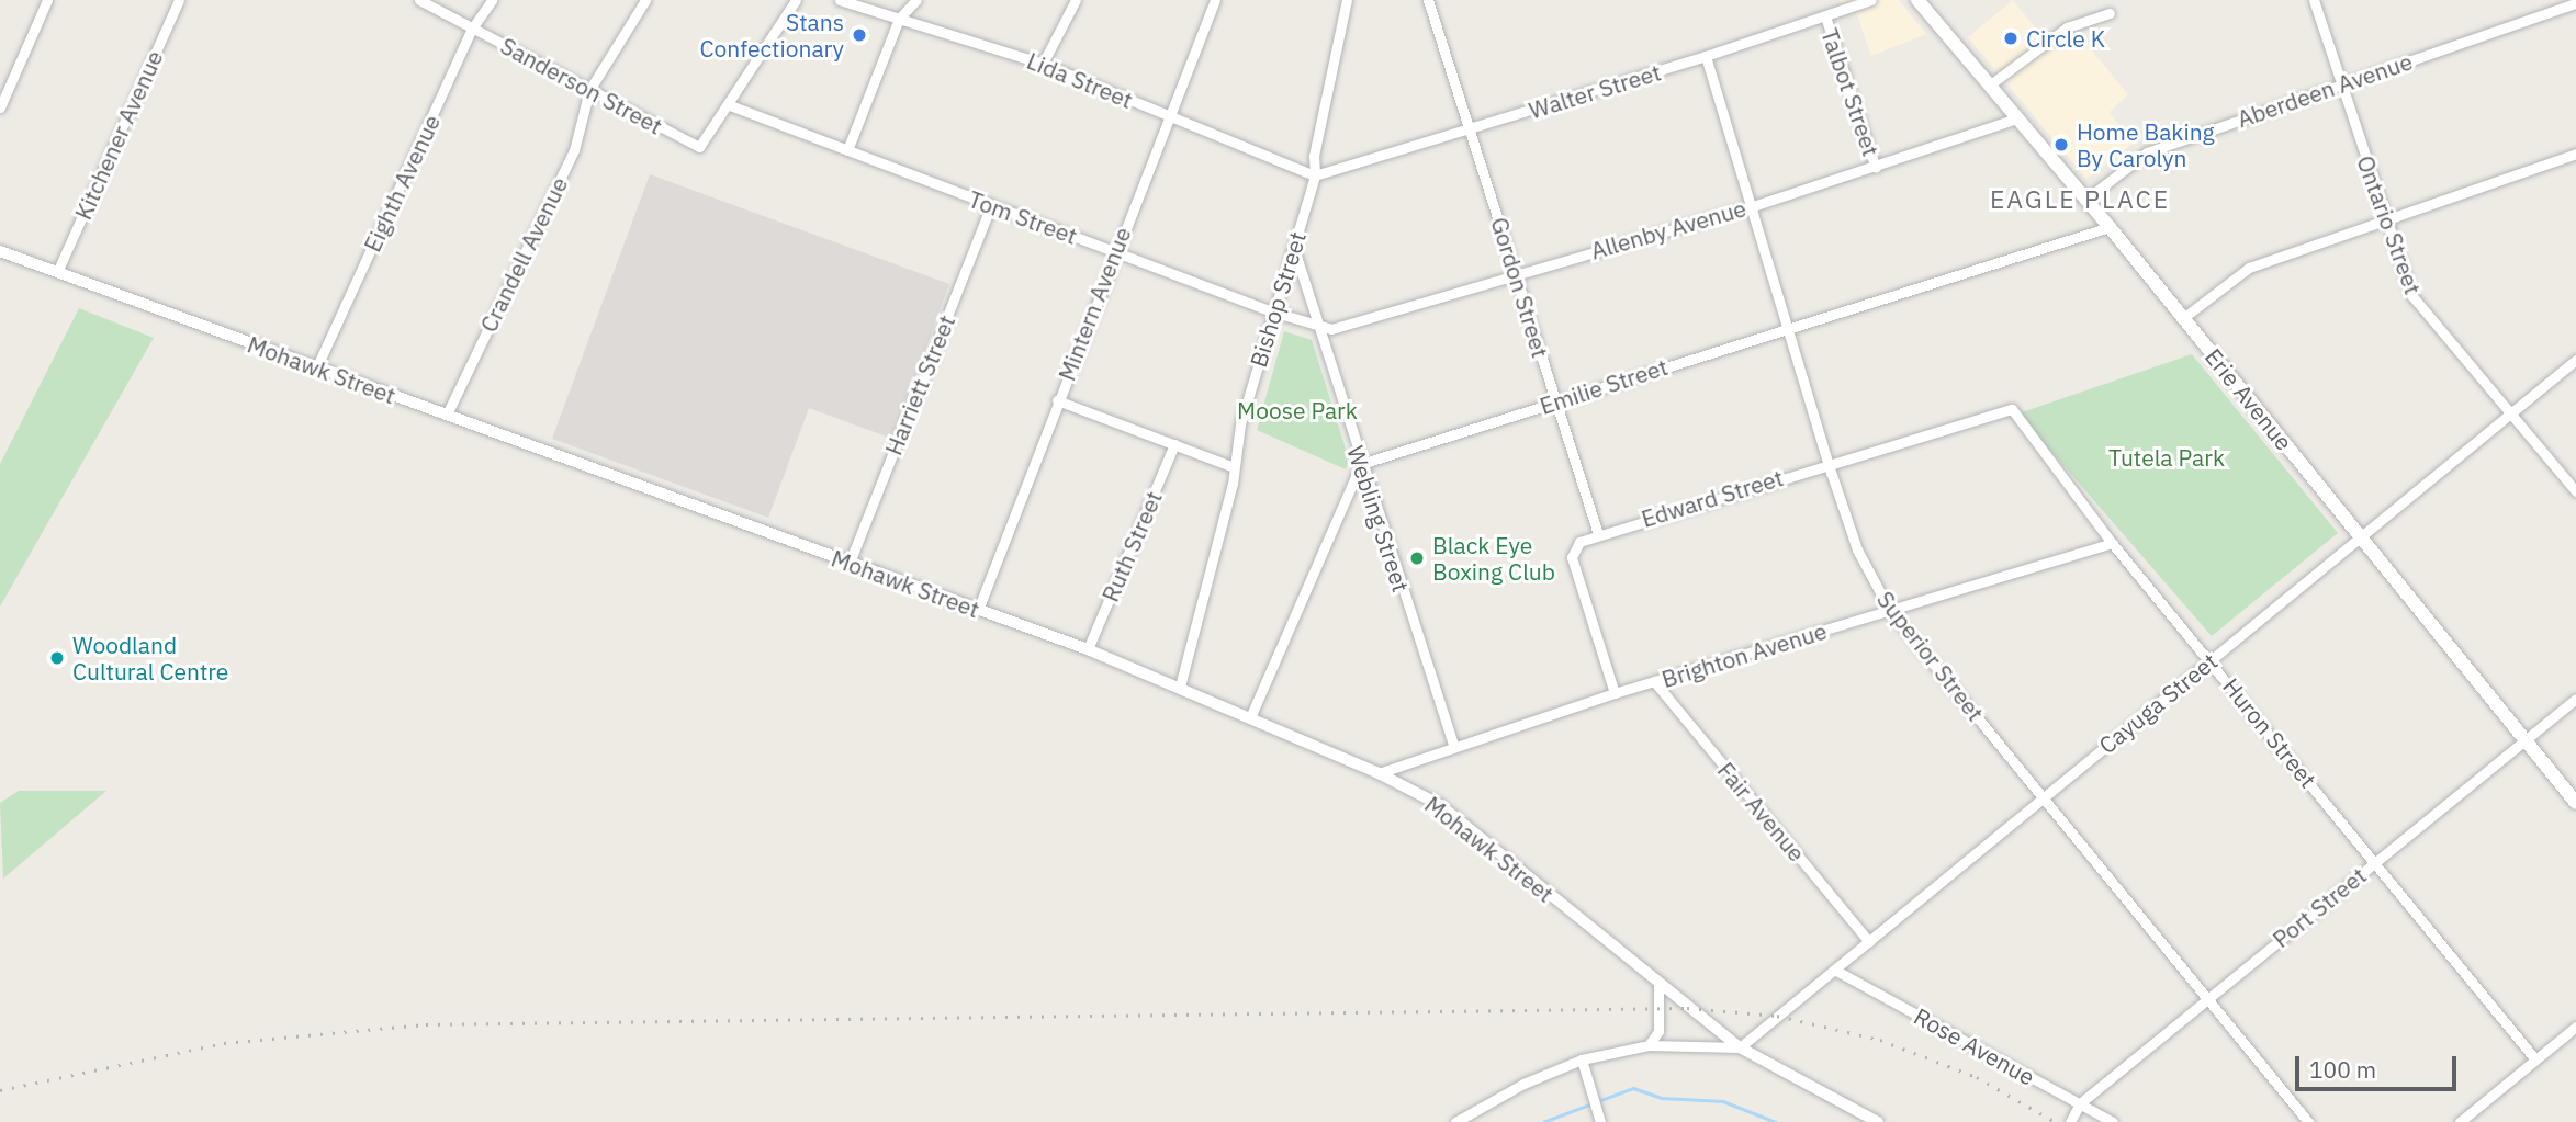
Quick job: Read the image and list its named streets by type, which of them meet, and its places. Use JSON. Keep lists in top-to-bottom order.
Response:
{
  "streets": {
    "main road": ["Erie Avenue"],
    "street": [
      "Lida Street",
      "Sanderson Street",
      "Aberdeen Avenue",
      "Walter Street",
      "Talbot Street",
      "Kitchener Avenue",
      "Eighth Avenue",
      "Tom Street",
      "Ontario Street",
      "Allenby Avenue",
      "Crandell Avenue",
      "Gordon Street",
      "Bishop Street",
      "Mintern Avenue",
      "Mohawk Street",
      "Harriett Street",
      "Emilie Street",
      "Edward Street",
      "Webling Street",
      "Ruth Street",
      "Brighton Avenue",
      "Superior Street",
      "Cayuga Street",
      "Huron Street",
      "Fair Avenue",
      "Port Street",
      "Rose Avenue"
    ]
  },
  "crossings": [
    ["Lida Street", "Walter Street"],
    ["Lida Street", "Bishop Street"],
    ["Lida Street", "Mintern Avenue"],
    ["Sanderson Street", "Eighth Avenue"],
    ["Sanderson Street", "Tom Street"],
    ["Sanderson Street", "Crandell Avenue"],
    ["Aberdeen Avenue", "Ontario Street"],
    ["Aberdeen Avenue", "Erie Avenue"],
    ["Walter Street", "Talbot Street"],
    ["Walter Street", "Gordon Street"],
    ["Walter Street", "Bishop Street"],
    ["Walter Street", "Superior Street"],
    ["Talbot Street", "Allenby Avenue"],
    ["Kitchener Avenue", "Mohawk Street"],
    ["Eighth Avenue", "Mohawk Street"],
    ["Tom Street", "Allenby Avenue"],
    ["Tom Street", "Bishop Street"],
    ["Tom Street", "Mintern Avenue"],
    ["Tom Street", "Harriett Street"],
    ["Tom Street", "Webling Street"],
    ["Ontario Street", "Cayuga Street"],
    ["Allenby Avenue", "Gordon Street"],
    ["Allenby Avenue", "Erie Avenue"],
    ["Allenby Avenue", "Webling Street"],
    ["Allenby Avenue", "Superior Street"],
    ["Crandell Avenue", "Mohawk Street"],
    ["Gordon Street", "Emilie Street"],
    ["Gordon Street", "Edward Street"],
    ["Bishop Street", "Mohawk Street"],
    ["Bishop Street", "Webling Street"],
    ["Mintern Avenue", "Mohawk Street"],
    ["Mohawk Street", "Harriett Street"],
    ["Mohawk Street", "Ruth Street"],
    ["Mohawk Street", "Brighton Avenue"],
    ["Mohawk Street", "Cayuga Street"],
    ["Emilie Street", "Erie Avenue"],
    ["Emilie Street", "Webling Street"],
    ["Emilie Street", "Superior Street"],
    ["Erie Avenue", "Cayuga Street"],
    ["Erie Avenue", "Port Street"],
    ["Edward Street", "Superior Street"],
    ["Edward Street", "Huron Street"],
    ["Webling Street", "Brighton Avenue"],
    ["Brighton Avenue", "Superior Street"],
    ["Brighton Avenue", "Huron Street"],
    ["Brighton Avenue", "Fair Avenue"],
    ["Superior Street", "Cayuga Street"],
    ["Superior Street", "Huron Street"],
    ["Superior Street", "Port Street"],
    ["Cayuga Street", "Huron Street"],
    ["Cayuga Street", "Fair Avenue"],
    ["Cayuga Street", "Rose Avenue"],
    ["Huron Street", "Port Street"],
    ["Port Street", "Rose Avenue"]
  ],
  "districts": ["EAGLE PLACE"],
  "parks": ["Moose Park", "Tutela Park"],
  "places": [
    "Stans Confectionary",
    "Circle K",
    "Home Baking By Carolyn",
    "Black Eye Boxing Club",
    "Woodland Cultural Centre"
  ],
  "scale_bar": "100 m"
}
